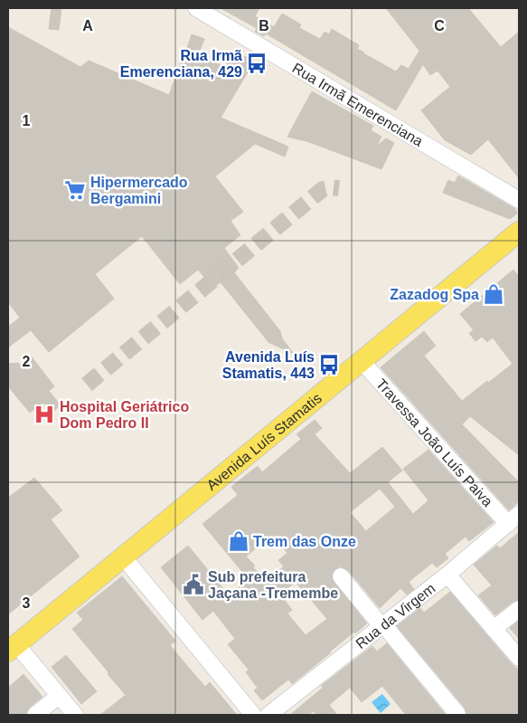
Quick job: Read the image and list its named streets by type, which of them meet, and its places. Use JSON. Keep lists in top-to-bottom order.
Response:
{
  "streets": {
    "main road": ["Avenida Luís Stamatis"],
    "street": ["Rua Irmã Emerenciana", "Travessa João Luís Paiva", "Rua da Virgem"]
  },
  "crossings": [
    ["Avenida Luís Stamatis", "Travessa João Luís Paiva"],
    ["Travessa João Luís Paiva", "Rua da Virgem"]
  ],
  "places": {
    "bus stop": ["Rua Irmã Emerenciana, 429", "Avenida Luís Stamatis, 443"],
    "supermarket": ["Hipermercado Bergamini"],
    "shop": ["Zazadog Spa", "Trem das Onze"],
    "hospital": ["Hospital Geriátrico Dom Pedro II"],
    "public building": ["Sub prefeitura Jaçana -Tremembe"]
  },
  "grid": {
    "columns": ["A", "B", "C"],
    "rows": ["1", "2", "3"]
  }
}
